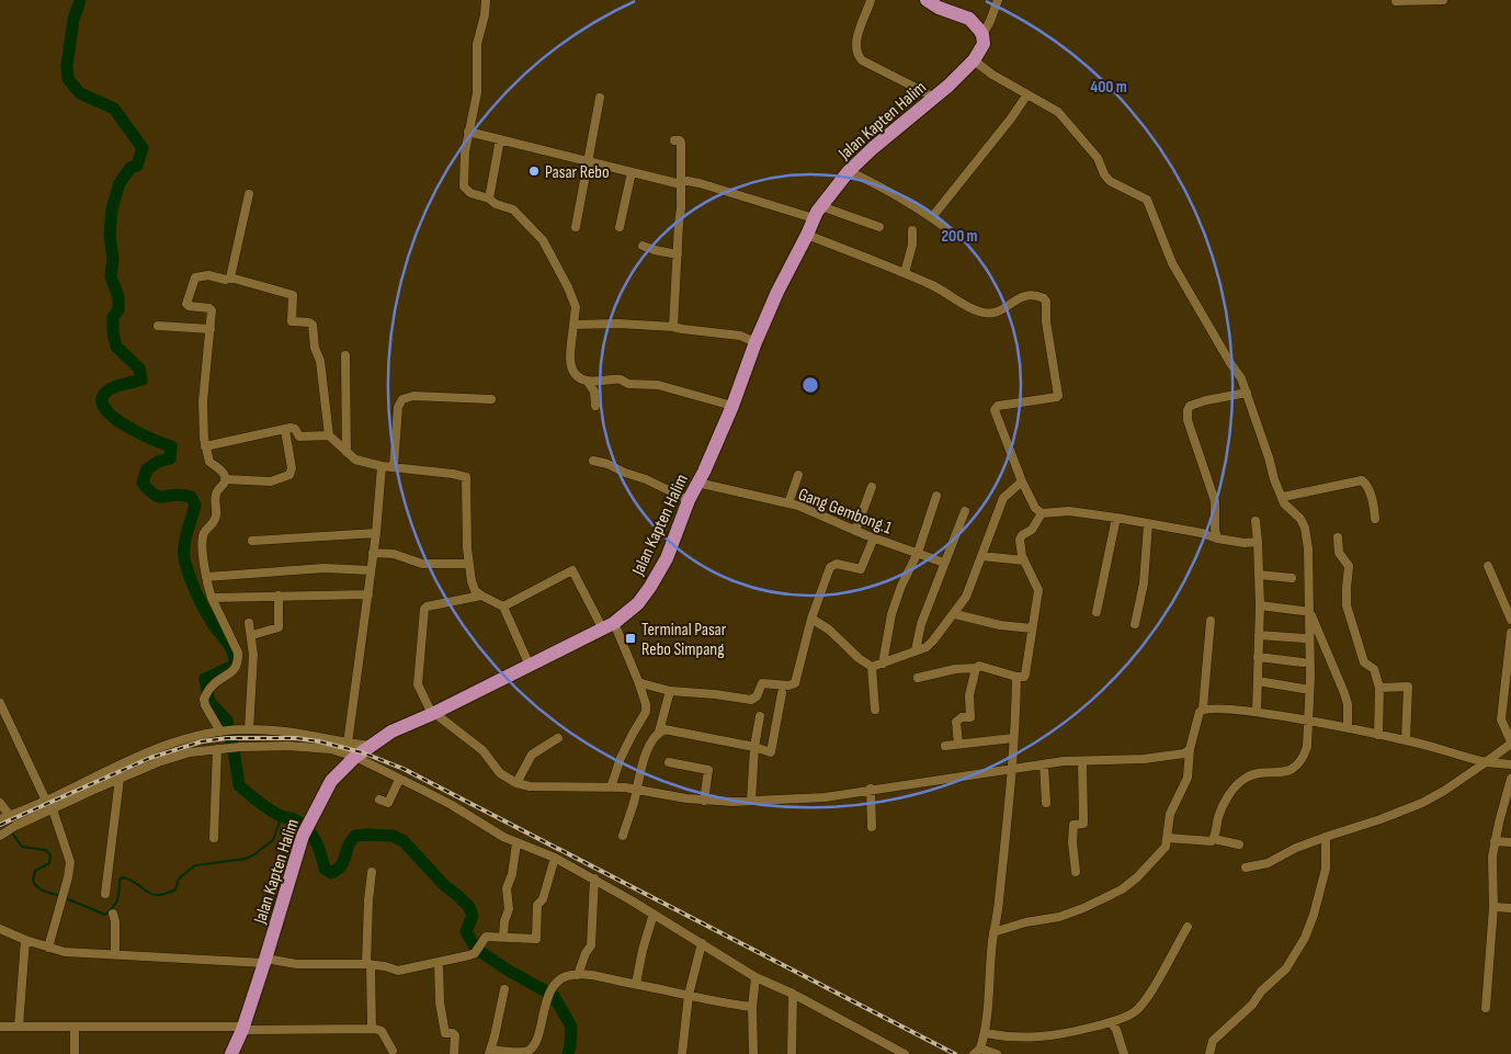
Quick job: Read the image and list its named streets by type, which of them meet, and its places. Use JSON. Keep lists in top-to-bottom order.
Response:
{
  "streets": {
    "main road": ["Jalan Kapten Halim"],
    "street": ["Gang Gembong.1"]
  },
  "crossings": [
    ["Jalan Kapten Halim", "Gang Gembong.1"]
  ],
  "places": {
    "other": ["Pasar Rebo"],
    "transit": ["Terminal Pasar Rebo Simpang"]
  },
  "rings": ["400 m", "200 m"]
}
